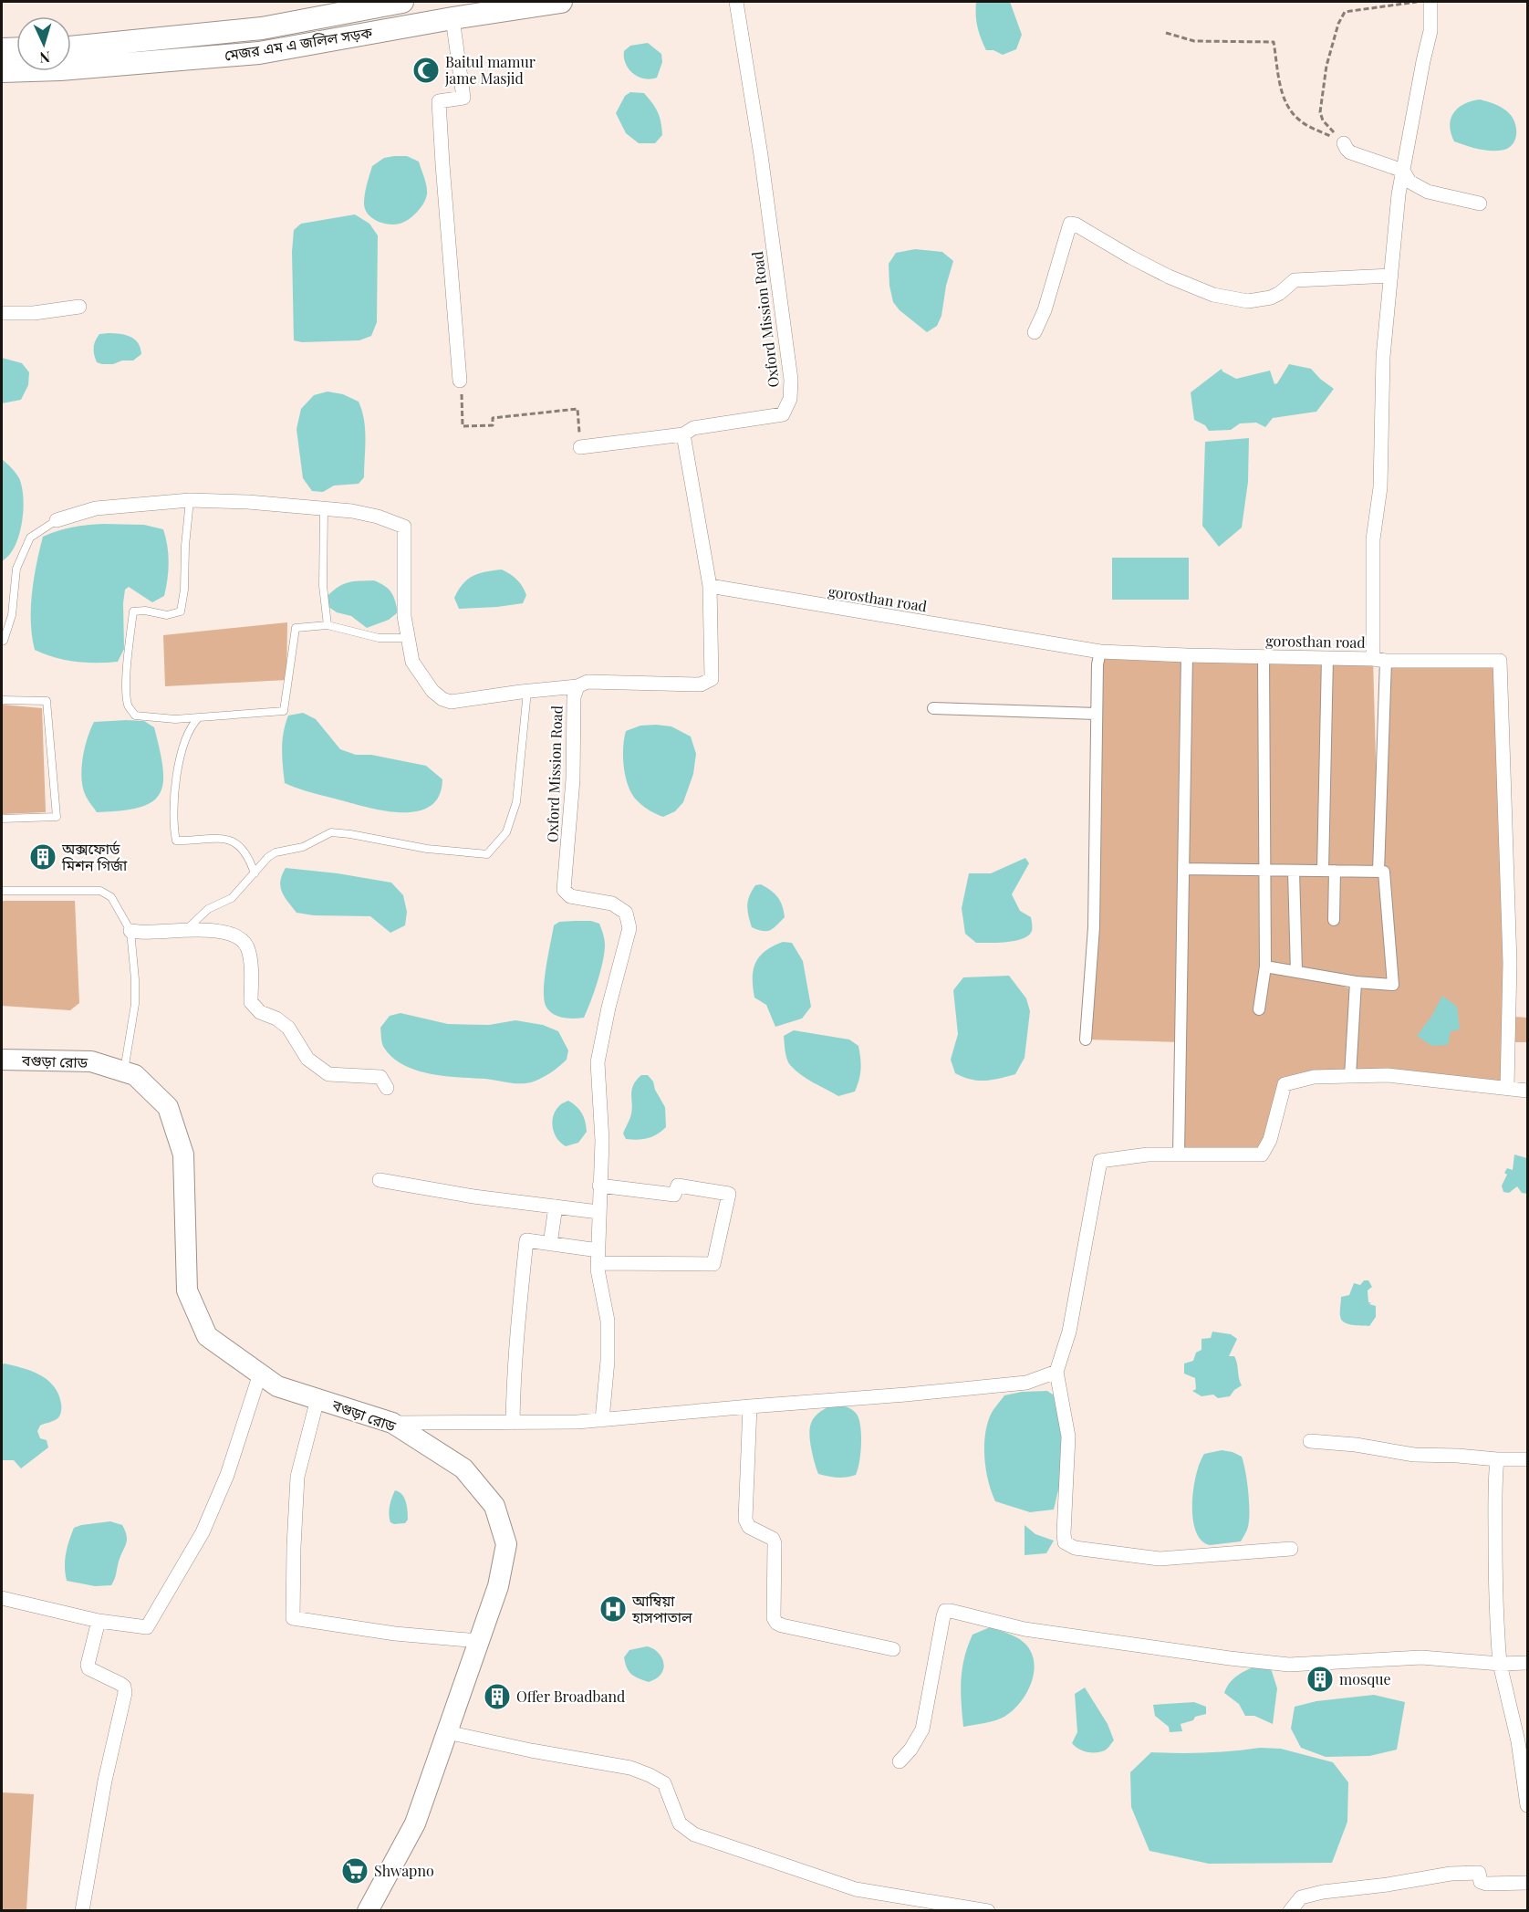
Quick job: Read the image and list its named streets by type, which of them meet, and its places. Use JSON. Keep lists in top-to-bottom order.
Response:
{
  "streets": {
    "main road": ["মেজর এম এ জলিল সড়ক", "বগুড়া রোড"],
    "street": ["Oxford Mission Road", "gorosthan road"]
  },
  "crossings": [
    ["Oxford Mission Road", "gorosthan road"]
  ],
  "places": {
    "mosque": ["Baitul mamur jame Masjid"],
    "building": ["অক্সফোর্ড মিশন গির্জা", "mosque", "Offer Broadband"],
    "hospital": ["আম্বিয়া হাসপাতাল"],
    "supermarket": ["Shwapno"]
  },
  "north": "bottom"
}
